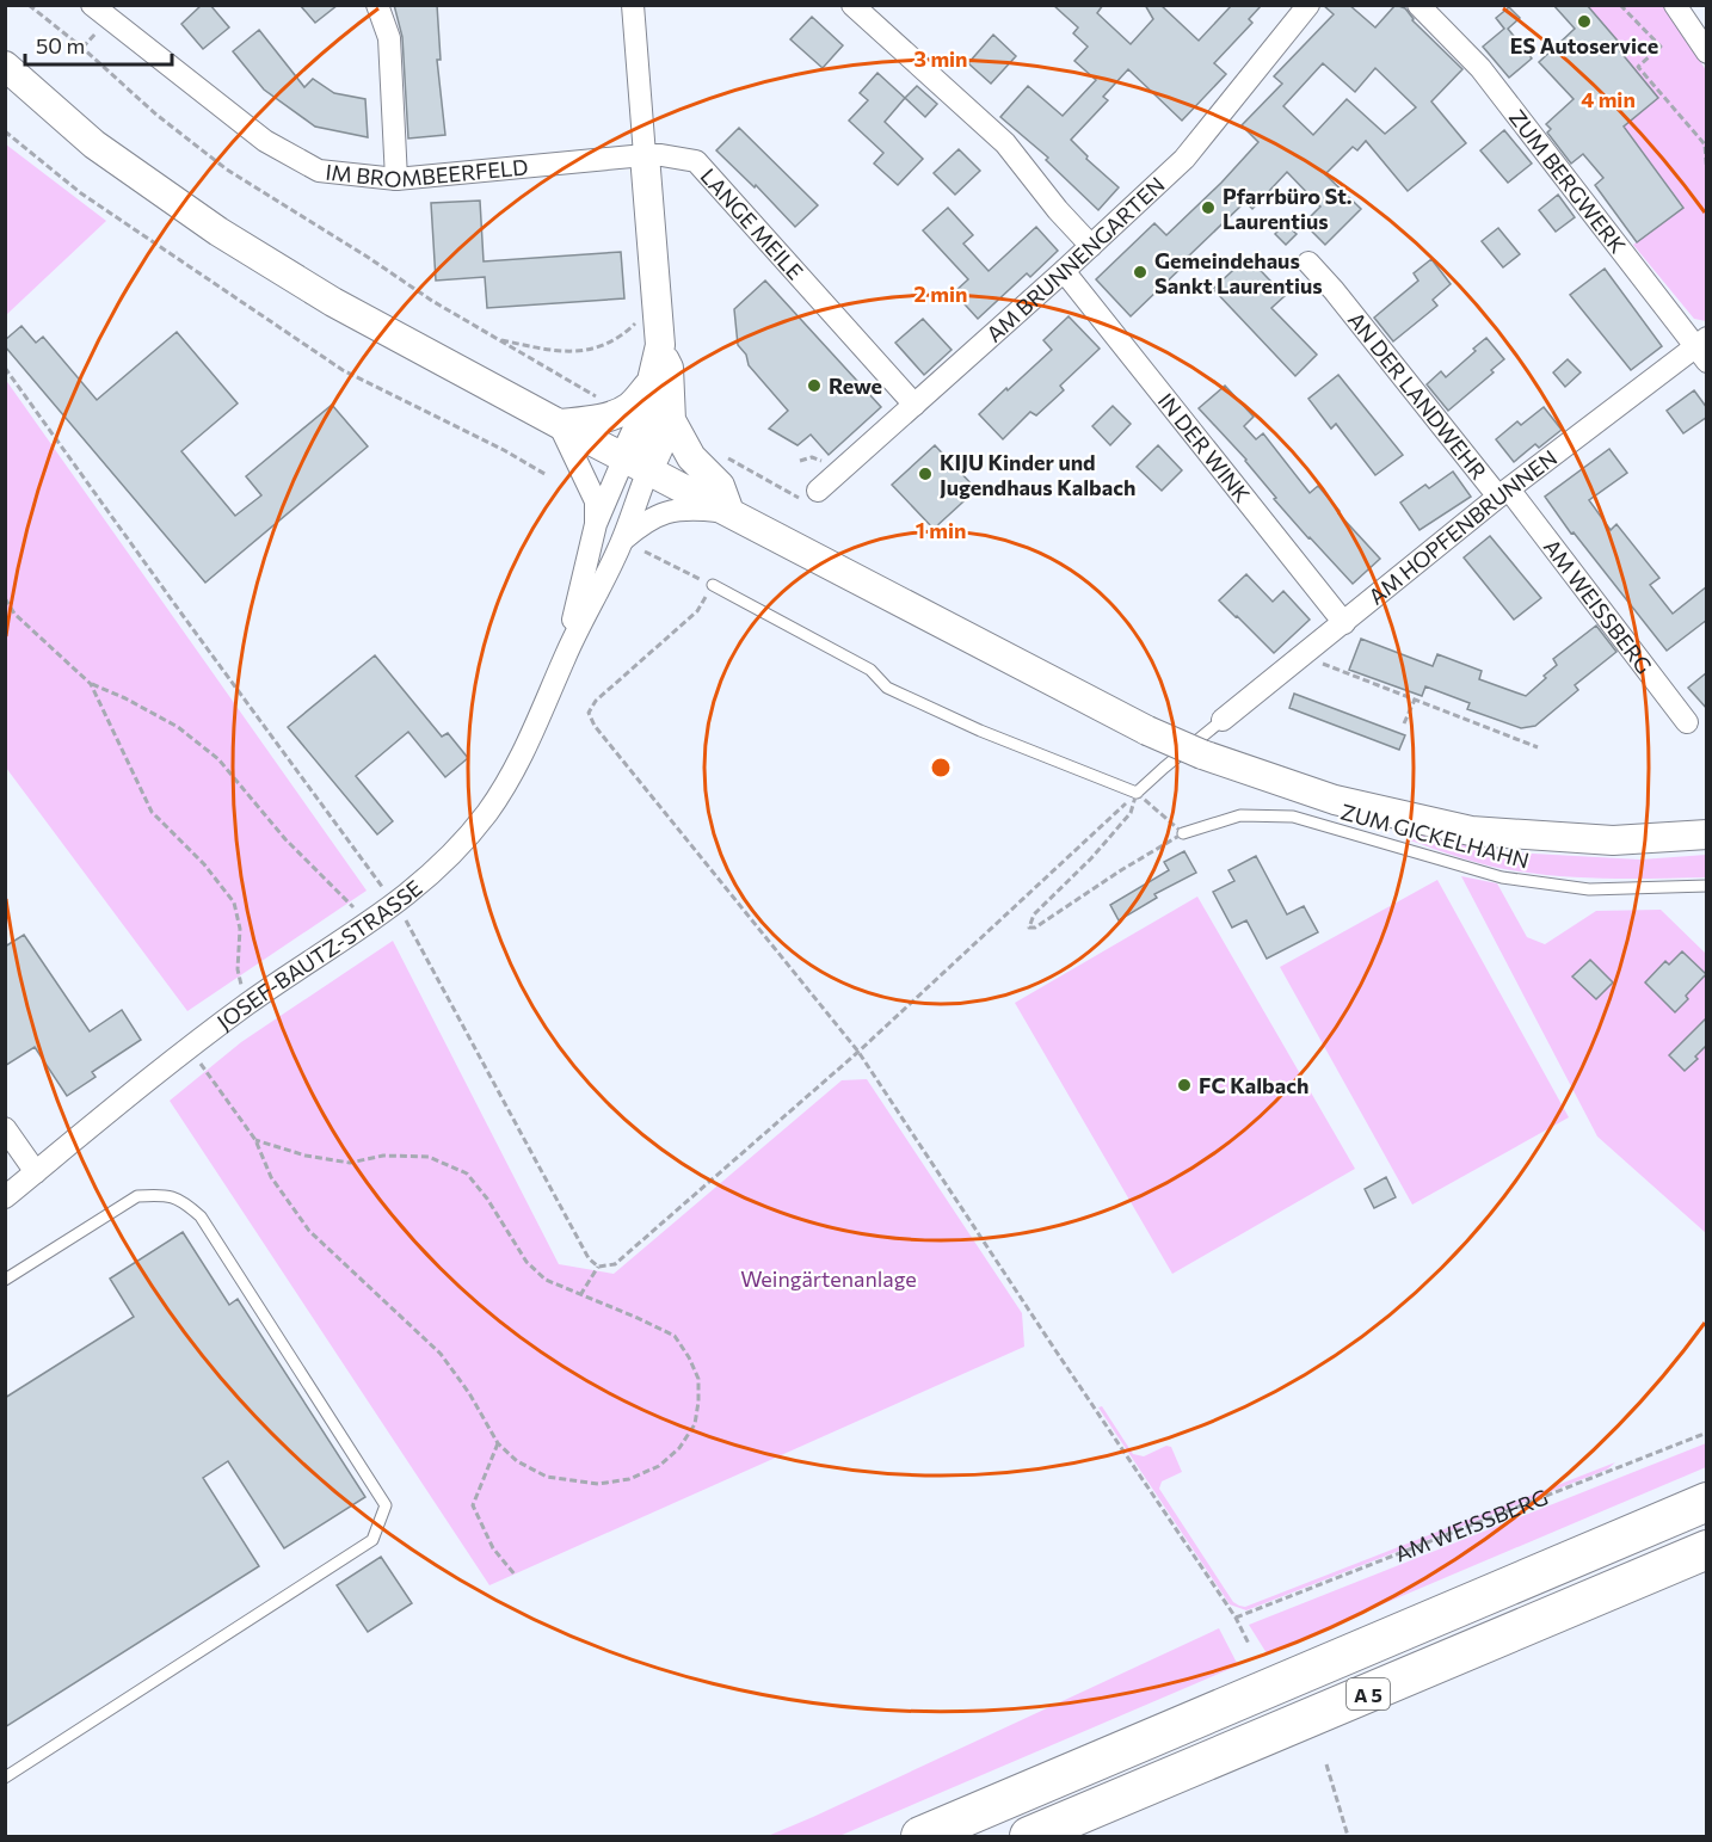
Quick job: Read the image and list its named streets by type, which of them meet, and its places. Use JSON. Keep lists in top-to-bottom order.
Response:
{
  "streets": {
    "highway": ["A 5"],
    "main road": ["JOSEF-BAUTZ-STRASSE"],
    "street": [
      "IM BROMBEERFELD",
      "ZUM BERGWERK",
      "LANGE MEILE",
      "AM BRUNNENGARTEN",
      "AN DER LANDWEHR",
      "IN DER WINK",
      "AM HOPFENBRUNNEN",
      "AM WEISSBERG"
    ],
    "lane": ["ZUM GICKELHAHN"]
  },
  "crossings": [
    ["IM BROMBEERFELD", "LANGE MEILE"],
    ["IM BROMBEERFELD", "JOSEF-BAUTZ-STRASSE"],
    ["ZUM BERGWERK", "AM HOPFENBRUNNEN"],
    ["LANGE MEILE", "AM BRUNNENGARTEN"],
    ["LANGE MEILE", "JOSEF-BAUTZ-STRASSE"],
    ["AM BRUNNENGARTEN", "IN DER WINK"],
    ["AN DER LANDWEHR", "AM HOPFENBRUNNEN"],
    ["AN DER LANDWEHR", "AM WEISSBERG"],
    ["IN DER WINK", "AM HOPFENBRUNNEN"],
    ["AM HOPFENBRUNNEN", "AM WEISSBERG"]
  ],
  "parks": ["Weingärtenanlage"],
  "places": [
    "ES Autoservice",
    "Pfarrbüro St. Laurentius",
    "Gemeindehaus Sankt Laurentius",
    "Rewe",
    "KIJU Kinder und Jugendhaus Kalbach",
    "FC Kalbach"
  ],
  "scale_bar": "50 m",
  "rings": [
    "3 min",
    "4 min",
    "2 min",
    "1 min"
  ]
}
